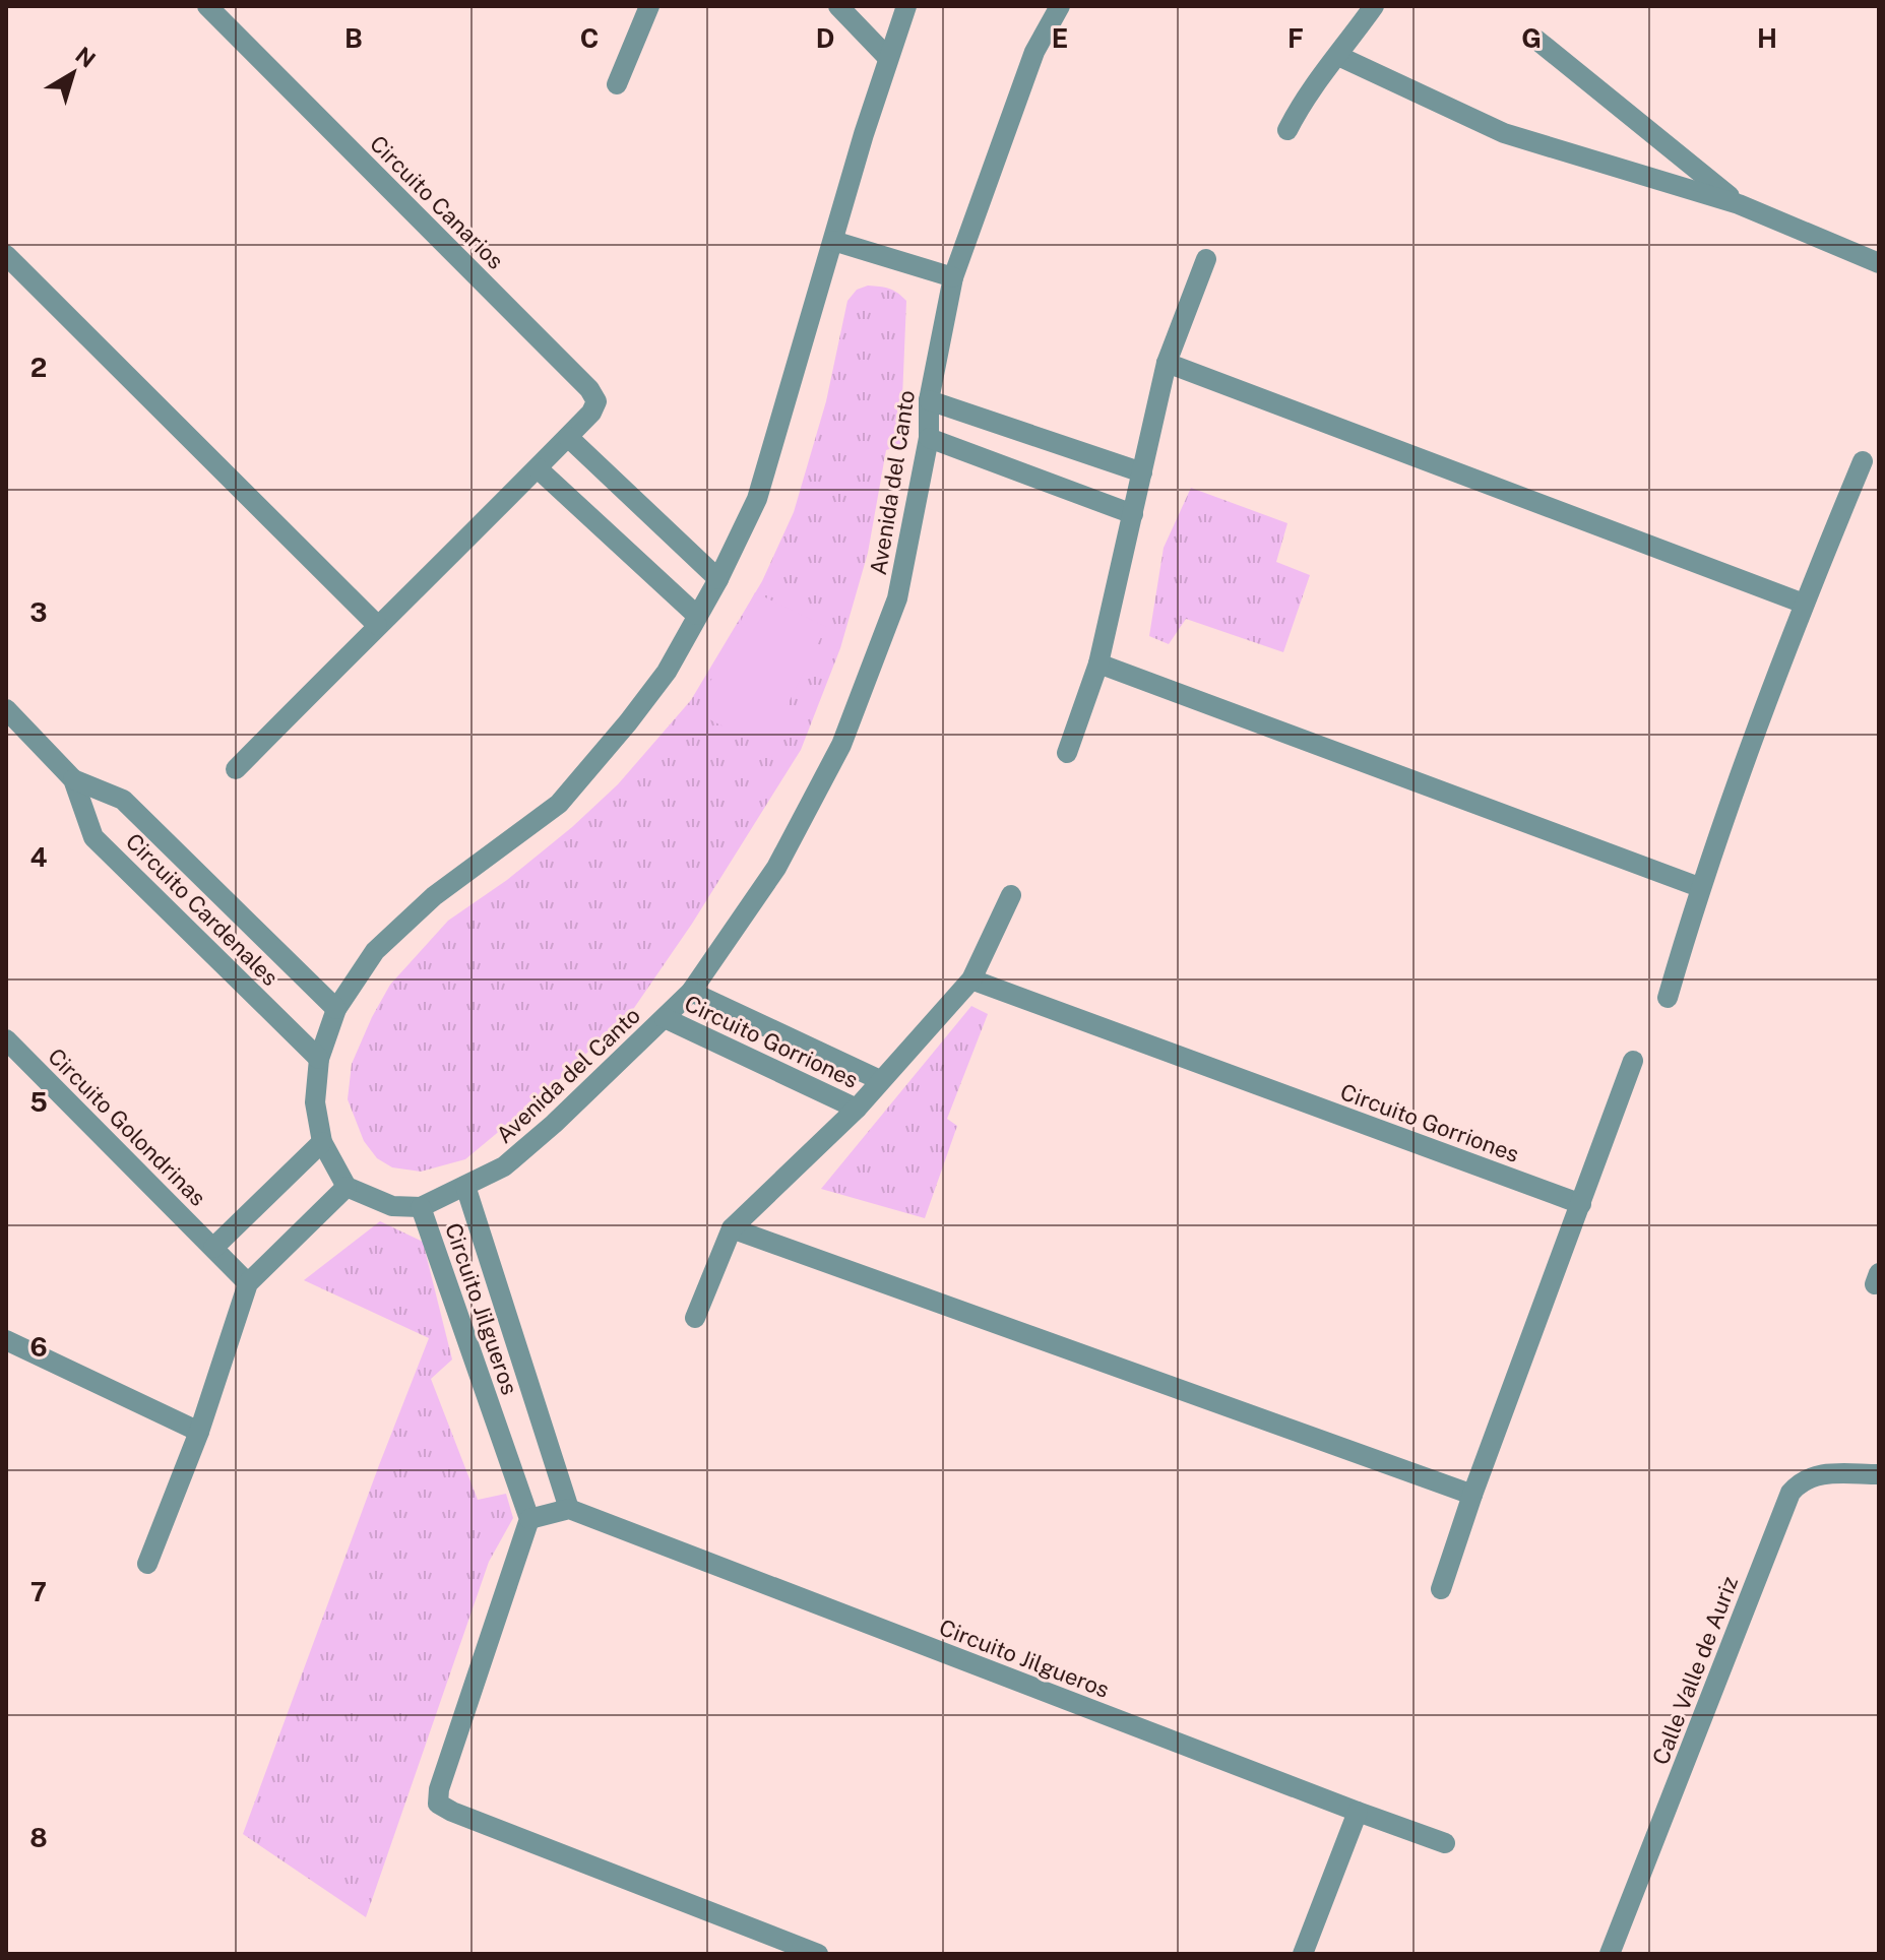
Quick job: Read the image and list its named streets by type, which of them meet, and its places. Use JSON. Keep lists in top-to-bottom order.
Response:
{
  "streets": {
    "street": [
      "Circuito Canarios",
      "Avenida del Canto",
      "Circuito Cardenales",
      "Circuito Gorriones",
      "Circuito Golondrinas",
      "Circuito Jilgueros",
      "Calle Valle de Auriz"
    ]
  },
  "crossings": [
    ["Avenida del Canto", "Circuito Gorriones"],
    ["Avenida del Canto", "Circuito Jilgueros"]
  ],
  "north": "top right",
  "grid": {
    "columns": [
      "B",
      "C",
      "D",
      "E",
      "F",
      "G",
      "H"
    ],
    "rows": [
      "2",
      "3",
      "4",
      "5",
      "6",
      "7",
      "8"
    ]
  }
}
